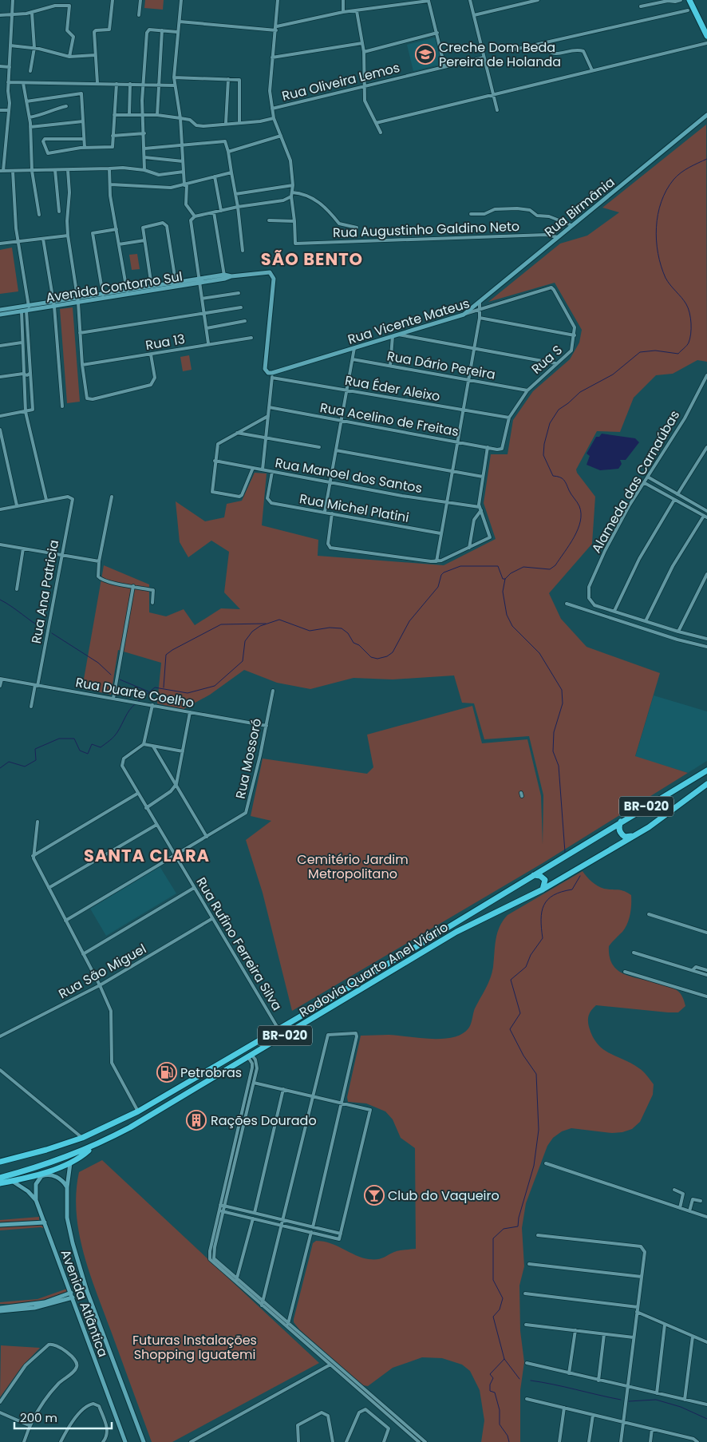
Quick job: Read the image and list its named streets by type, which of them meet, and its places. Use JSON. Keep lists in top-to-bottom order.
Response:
{
  "streets": {
    "highway": ["BR-020", "Rodovia Quarto Anel Viário"],
    "street": [
      "Rua Oliveira Lemos",
      "Rua Birmânia",
      "Rua Augustinho Galdino Neto",
      "Avenida Contorno Sul",
      "Rua Vicente Mateus",
      "Rua 13",
      "Rua S",
      "Rua Dário Pereira",
      "Rua Éder Aleixo",
      "Rua Acelino de Freitas",
      "Rua Manoel dos Santos",
      "Alameda das Carnaúbas",
      "Rua Michel Platini",
      "Rua Ana Patricia",
      "Rua Duarte Coelho",
      "Rua Mossoró",
      "Rua Rufino Ferreira Silva",
      "Rua São Miguel",
      "Avenida Atlântica"
    ]
  },
  "crossings": [
    ["Rua Birmânia", "Rua Augustinho Galdino Neto"],
    ["Rua Birmânia", "Rua Vicente Mateus"],
    ["Avenida Contorno Sul", "Rua Vicente Mateus"],
    ["Avenida Contorno Sul", "Rua Éder Aleixo"],
    ["Rua Vicente Mateus", "Rua S"],
    ["Rua Vicente Mateus", "Rua Éder Aleixo"],
    ["Rua S", "Rua Dário Pereira"],
    ["Rua S", "Rua Éder Aleixo"],
    ["Rua S", "Rua Acelino de Freitas"],
    ["Rua Manoel dos Santos", "Rua Michel Platini"],
    ["Rua Ana Patricia", "Rua Duarte Coelho"],
    ["Rua Duarte Coelho", "Rua Mossoró"],
    ["Rua Mossoró", "Rua Rufino Ferreira Silva"],
    ["Rua Rufino Ferreira Silva", "Rodovia Quarto Anel Viário"],
    ["Rua Rufino Ferreira Silva", "Rua São Miguel"]
  ],
  "districts": ["SÃO BENTO", "SANTA CLARA"],
  "parks": ["Cemitério Jardim Metropolitano", "Futuras Instalações Shopping Iguatemi"],
  "places": {
    "school or university": ["Creche Dom Beda Pereira de Holanda"],
    "fuel station": ["Petrobras"],
    "building": ["Rações Dourado"],
    "bar": ["Club do Vaqueiro"]
  },
  "scale_bar": "200 m"
}
